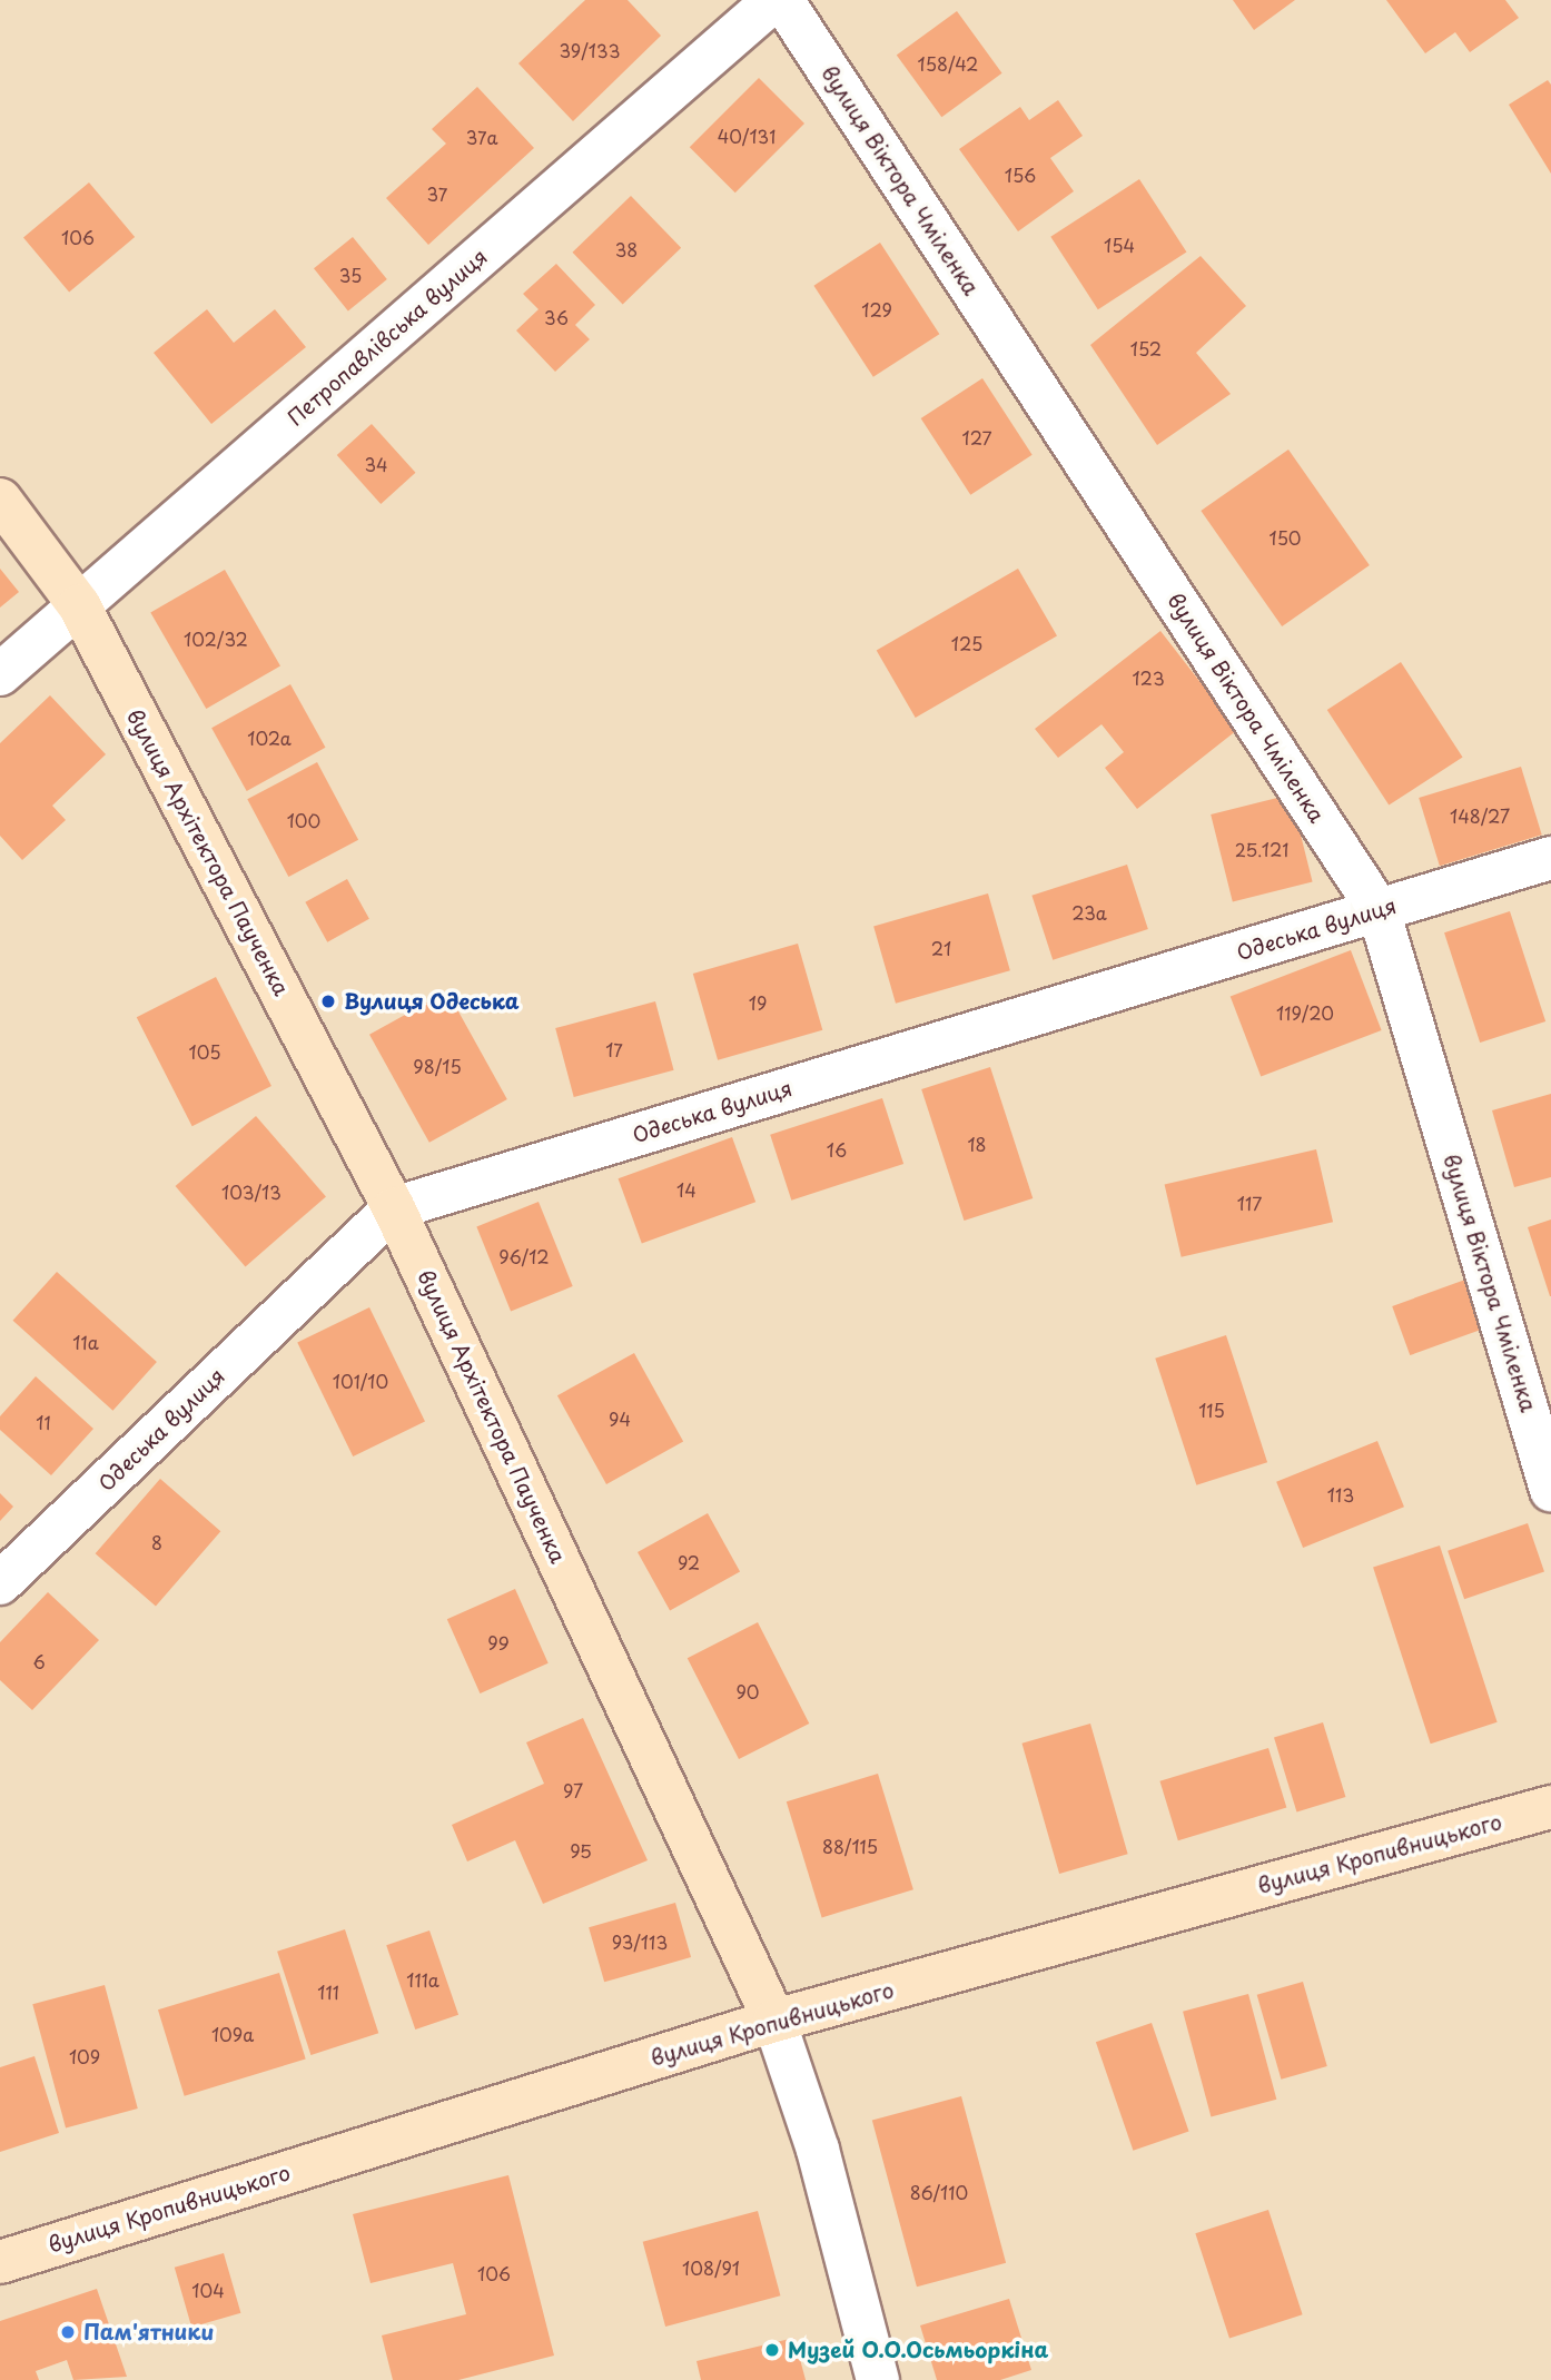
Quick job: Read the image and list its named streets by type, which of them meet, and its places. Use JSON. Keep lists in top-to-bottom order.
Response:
{
  "streets": {
    "street": [
      "вулиця Віктора Чміленка",
      "Петропавлівська вулиця",
      "вулиця Архітектора Паученка",
      "Одеська вулиця",
      "вулиця Кропивницького"
    ]
  },
  "crossings": [
    ["вулиця Віктора Чміленка", "Одеська вулиця"],
    ["Петропавлівська вулиця", "вулиця Архітектора Паученка"],
    ["вулиця Архітектора Паученка", "Одеська вулиця"],
    ["вулиця Архітектора Паученка", "вулиця Кропивницького"]
  ],
  "places": ["Вулиця Одеська", "Пам'ятники", "Музей О.О.Осьмьоркіна"],
  "house_numbers": [
    "39/133",
    "158/42",
    "40/131",
    "37а",
    "156",
    "37",
    "106",
    "154",
    "38",
    "35",
    "129",
    "36",
    "152",
    "127",
    "34",
    "150",
    "102/32",
    "125",
    "123",
    "102а",
    "148/27",
    "100",
    "25.121",
    "23а",
    "21",
    "19",
    "119/20",
    "17",
    "105",
    "98/15",
    "18",
    "16",
    "14",
    "103/13",
    "117",
    "96/12",
    "11а",
    "101/10",
    "115",
    "94",
    "11",
    "113",
    "8",
    "92",
    "99",
    "6",
    "90",
    "97",
    "88/115",
    "95",
    "93/113",
    "111а",
    "111",
    "109а",
    "109",
    "86/110",
    "108/91",
    "106",
    "104"
  ]
}
